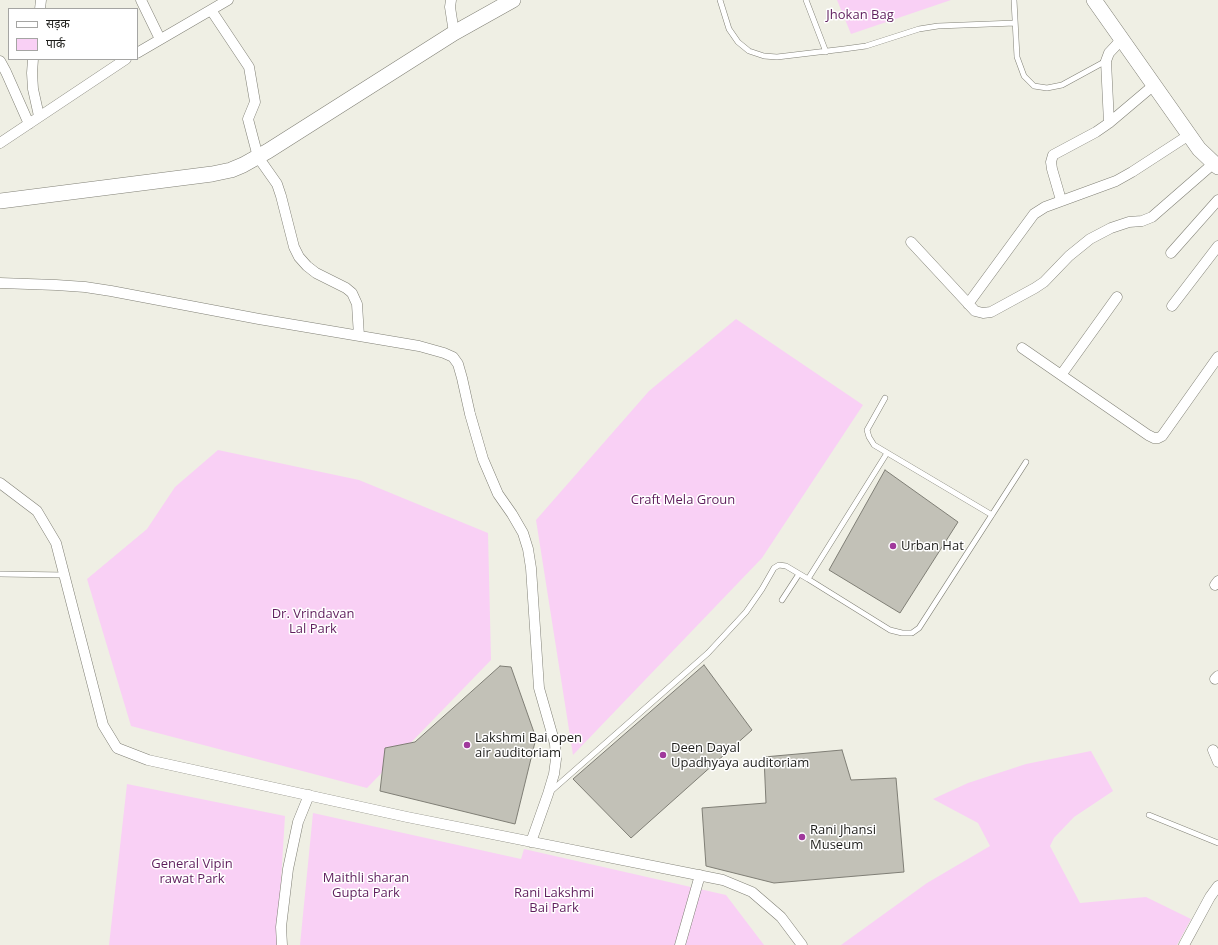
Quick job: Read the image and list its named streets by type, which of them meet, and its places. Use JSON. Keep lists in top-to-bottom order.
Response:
{
  "parks": [
    "Jhokan Bag",
    "Craft Mela Groun",
    "Dr. Vrindavan Lal Park",
    "General Vipin rawat Park",
    "Maithli sharan Gupta Park",
    "Rani Lakshmi Bai Park"
  ],
  "places": [
    "Urban Hat",
    "Lakshmi Bai open air auditoriam",
    "Deen Dayal Upadhyaya auditoriam",
    "Rani Jhansi Museum"
  ],
  "legend": ["सड़क", "पार्क"]
}
